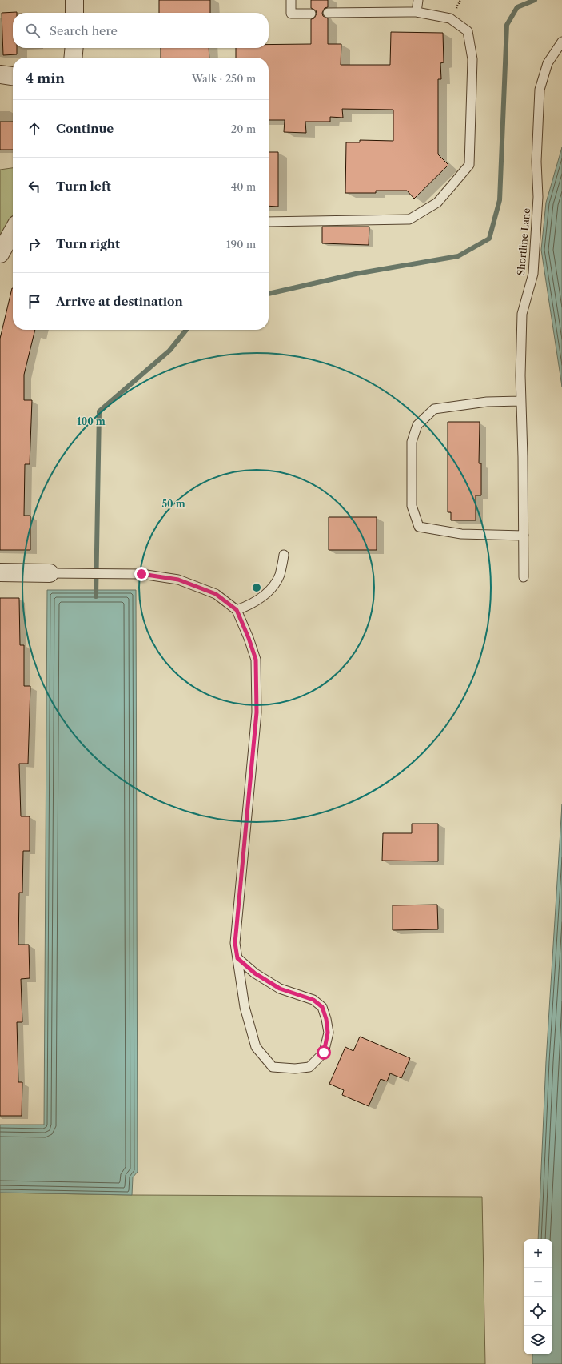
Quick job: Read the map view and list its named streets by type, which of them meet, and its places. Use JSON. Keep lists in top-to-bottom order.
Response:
{
  "streets": {
    "lane": ["Shortline Lane"]
  },
  "page": {
    "search": "Search here",
    "heading": ["4 min", "Walk · 250 m"],
    "list": [
      ["Continue", "20 m"],
      ["Turn left", "40 m"],
      ["Turn right", "190 m"],
      "Arrive at destination"
    ],
    "map_buttons": ["+", "−"]
  },
  "rings": ["100 m", "50 m"]
}
